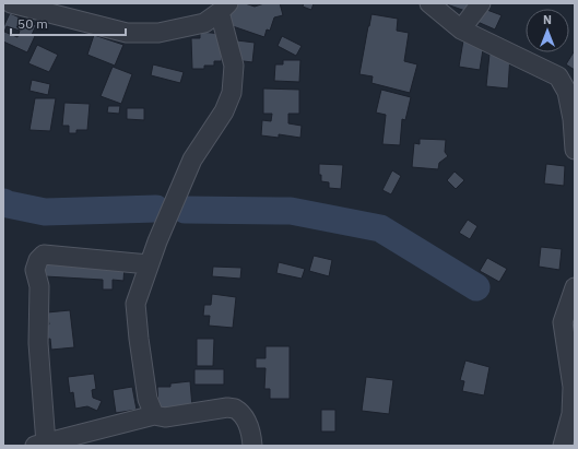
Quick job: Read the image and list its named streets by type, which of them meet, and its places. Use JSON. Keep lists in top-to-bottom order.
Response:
{
  "scale_bar": "50 m",
  "north": "top"
}
